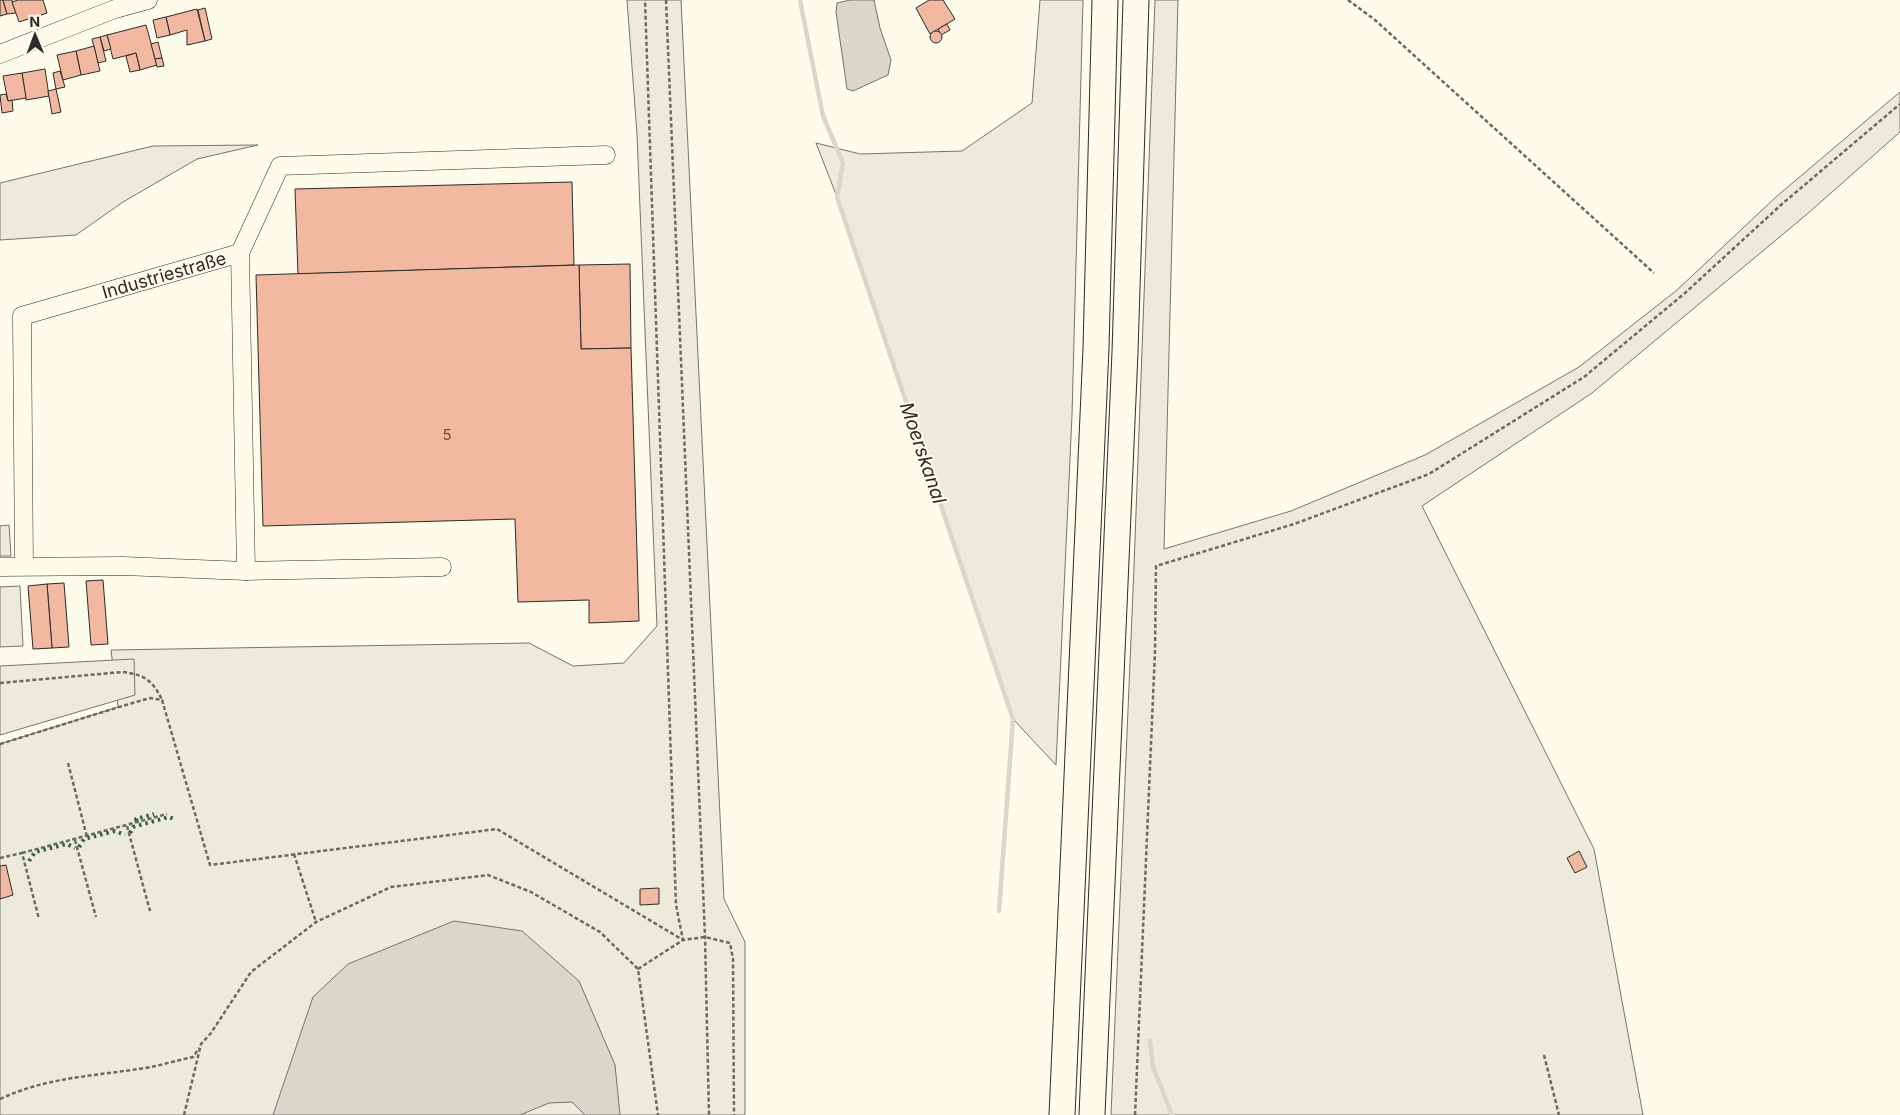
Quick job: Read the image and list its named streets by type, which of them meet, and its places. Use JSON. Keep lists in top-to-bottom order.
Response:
{
  "streets": {
    "street": ["Industriestraße"]
  },
  "water": ["Moerskanal"],
  "house_numbers": ["5"],
  "north": "top"
}
